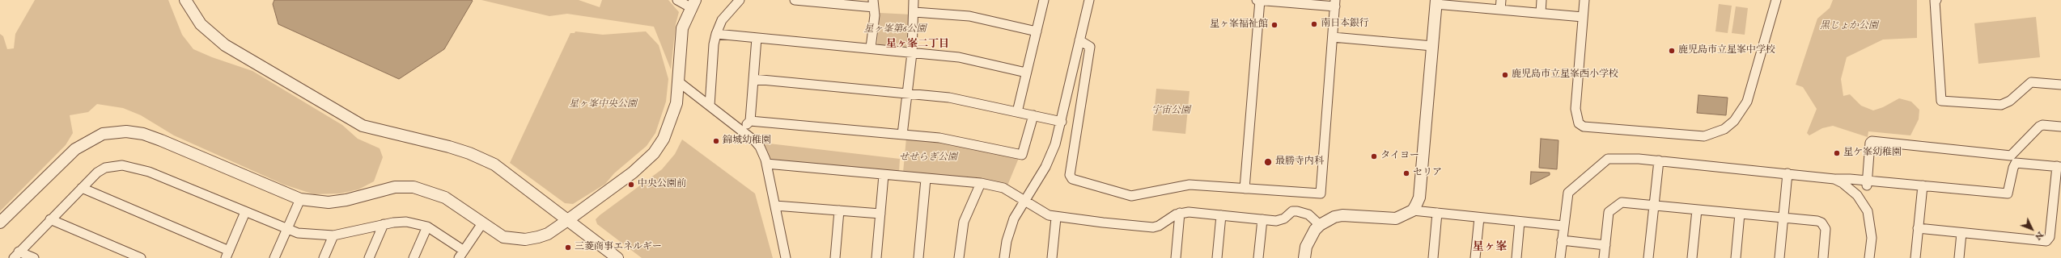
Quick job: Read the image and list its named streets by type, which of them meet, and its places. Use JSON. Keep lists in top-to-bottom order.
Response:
{
  "districts": ["星ヶ峯二丁目", "星ヶ峯"],
  "parks": [
    "黒じょか公園",
    "星ヶ峯第6公園",
    "星ヶ峯中央公園",
    "宇宙公園",
    "せせらぎ公園"
  ],
  "places": [
    "南日本銀行",
    "星ヶ峯福祉館",
    "鹿児島市立星峯中学校",
    "鹿児島市立星峯西小学校",
    "錦城幼稚園",
    "星ケ峯幼稚園",
    "タイヨー",
    "最勝寺内科",
    "セリア",
    "中央公園前",
    "三菱商事エネルギー"
  ],
  "north": "bottom right"
}
